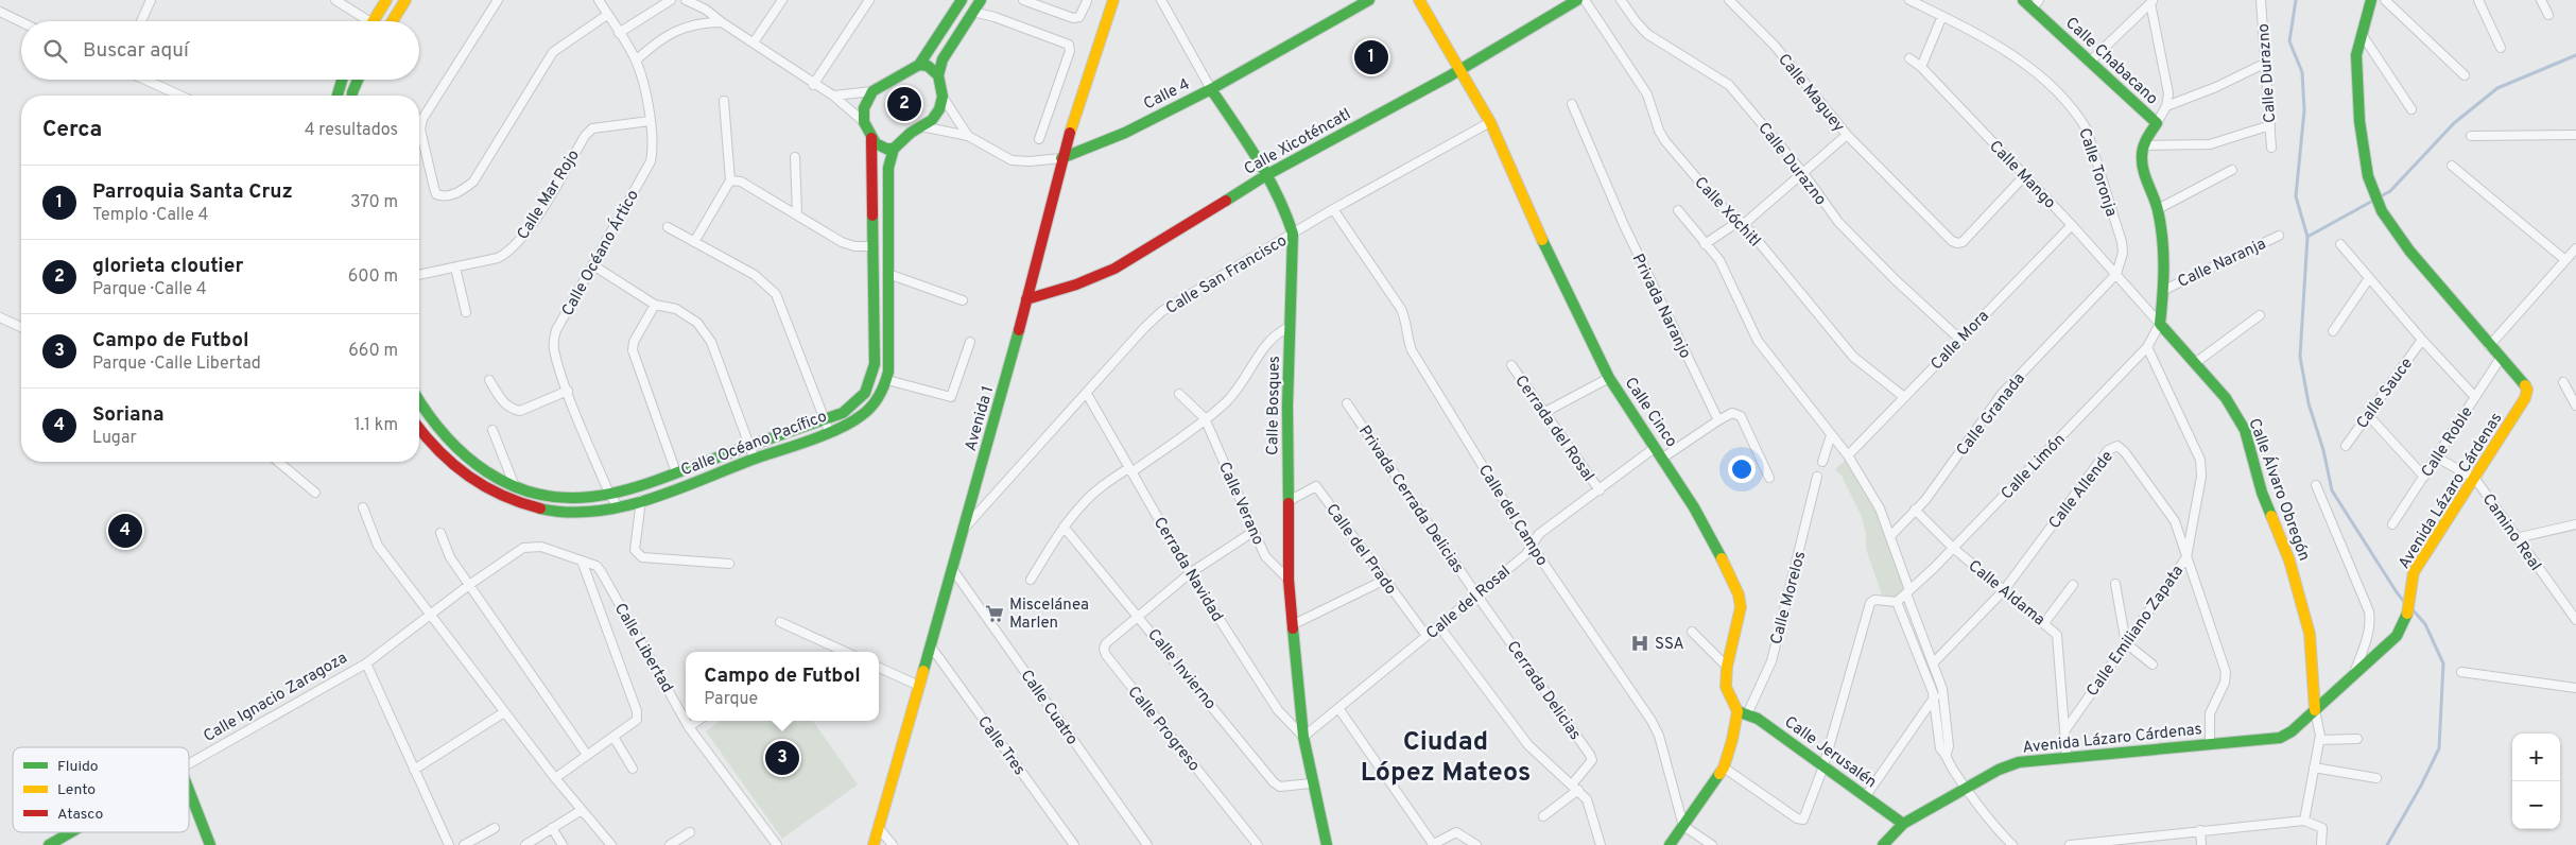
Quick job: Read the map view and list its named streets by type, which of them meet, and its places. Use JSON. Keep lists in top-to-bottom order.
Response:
{
  "streets": {
    "street": [
      "Calle Chabacano",
      "Calle Durazno",
      "Calle Maguey",
      "Calle 4",
      "Calle Xicoténcatl",
      "Calle Toronja",
      "Calle Mango",
      "Calle Mar Rojo",
      "Calle Xóchitl",
      "Calle Océano Ártico",
      "Calle Naranja",
      "Calle San Francisco",
      "Privada Naranjo",
      "Calle Mora",
      "Calle Sauce",
      "Calle Bosques",
      "Calle Cinco",
      "Calle Granada",
      "Avenida 1",
      "Cerrada del Rosal",
      "Calle Roble",
      "Calle Océano Pacífico",
      "Calle Limón",
      "Calle Allende",
      "Calle Álvaro Obregón",
      "Avenida Lázaro Cárdenas",
      "Privada Cerrada Delicias",
      "Calle Verano",
      "Calle del Campo",
      "Camino Real",
      "Calle del Prado",
      "Cerrada Navidad",
      "Calle Aldama",
      "Calle Morelos",
      "Calle del Rosal",
      "Calle Emiliano Zapata",
      "Calle Libertad",
      "Calle Invierno",
      "Cerrada Delicias",
      "Calle Ignacio Zaragoza",
      "Calle Cuatro",
      "Calle Progreso",
      "Calle Tres",
      "Calle Jerusalén"
    ]
  },
  "crossings": [
    ["Calle Durazno", "Calle Mora"],
    ["Calle Maguey", "Calle Mango"],
    ["Calle 4", "Calle Bosques"],
    ["Calle 4", "Avenida 1"],
    ["Calle Xicoténcatl", "Calle Bosques"],
    ["Calle Xicoténcatl", "Calle Cinco"],
    ["Calle Xicoténcatl", "Avenida 1"],
    ["Calle Toronja", "Calle Mango"],
    ["Calle Toronja", "Calle Granada"],
    ["Calle Mango", "Calle Mora"],
    ["Calle Mango", "Calle Granada"],
    ["Calle Mango", "Calle Limón"],
    ["Calle Mango", "Calle Álvaro Obregón"],
    ["Calle Mar Rojo", "Calle Océano Ártico"],
    ["Calle Xóchitl", "Calle Mora"],
    ["Calle Océano Ártico", "Calle Océano Pacífico"],
    ["Calle San Francisco", "Calle Bosques"],
    ["Calle San Francisco", "Calle Cinco"],
    ["Calle San Francisco", "Avenida 1"],
    ["Calle San Francisco", "Calle del Campo"],
    ["Calle San Francisco", "Cerrada Navidad"],
    ["Calle Sauce", "Calle Roble"],
    ["Calle Bosques", "Calle Verano"],
    ["Calle Bosques", "Calle del Prado"],
    ["Calle Bosques", "Cerrada Navidad"],
    ["Calle Bosques", "Calle del Rosal"],
    ["Calle Bosques", "Calle Invierno"],
    ["Calle Cinco", "Calle Morelos"],
    ["Calle Cinco", "Calle del Rosal"],
    ["Calle Cinco", "Calle Jerusalén"],
    ["Calle Granada", "Calle Aldama"],
    ["Avenida 1", "Calle Cuatro"],
    ["Avenida 1", "Calle Tres"],
    ["Cerrada del Rosal", "Calle del Rosal"],
    ["Calle Roble", "Avenida Lázaro Cárdenas"],
    ["Calle Roble", "Camino Real"],
    ["Calle Limón", "Calle Álvaro Obregón"],
    ["Calle Limón", "Calle Aldama"],
    ["Calle Limón", "Calle Emiliano Zapata"],
    ["Calle Allende", "Avenida Lázaro Cárdenas"],
    ["Calle Allende", "Calle Aldama"],
    ["Calle Allende", "Calle Emiliano Zapata"],
    ["Calle Álvaro Obregón", "Avenida Lázaro Cárdenas"],
    ["Avenida Lázaro Cárdenas", "Camino Real"],
    ["Avenida Lázaro Cárdenas", "Calle Aldama"],
    ["Avenida Lázaro Cárdenas", "Calle Jerusalén"],
    ["Privada Cerrada Delicias", "Calle del Rosal"],
    ["Privada Cerrada Delicias", "Cerrada Delicias"],
    ["Calle Verano", "Calle Progreso"],
    ["Calle del Campo", "Calle del Rosal"],
    ["Calle del Prado", "Calle del Rosal"],
    ["Cerrada Navidad", "Calle del Rosal"],
    ["Cerrada Navidad", "Calle Progreso"],
    ["Calle Aldama", "Calle Emiliano Zapata"],
    ["Calle Morelos", "Calle Jerusalén"],
    ["Calle del Rosal", "Cerrada Delicias"],
    ["Calle Libertad", "Calle Ignacio Zaragoza"],
    ["Calle Invierno", "Calle Progreso"]
  ],
  "districts": ["Ciudad López Mateos"],
  "places": {
    "supermarket": ["Miscelánea Marlen"],
    "hospital": ["SSA"]
  },
  "legend": ["Fluido", "Lento", "Atasco"],
  "page": {
    "search": "Buscar aquí",
    "pins": [
      "1",
      "2",
      "4",
      "3"
    ],
    "heading": ["Cerca", "4 resultados"],
    "list": [
      {
        "mark": "1",
        "name": "Parroquia Santa Cruz",
        "note": "Templo · Calle 4",
        "value": "370 m"
      },
      {
        "mark": "2",
        "name": "glorieta cloutier",
        "note": "Parque · Calle 4",
        "value": "600 m"
      },
      {
        "mark": "3",
        "name": "Campo de Futbol",
        "note": "Parque · Calle Libertad",
        "value": "660 m"
      },
      {
        "mark": "4",
        "name": "Soriana",
        "note": "Lugar",
        "value": "1.1 km"
      }
    ],
    "popup": ["Campo de Futbol", "Parque"],
    "map_buttons": ["+", "−"]
  }
}
